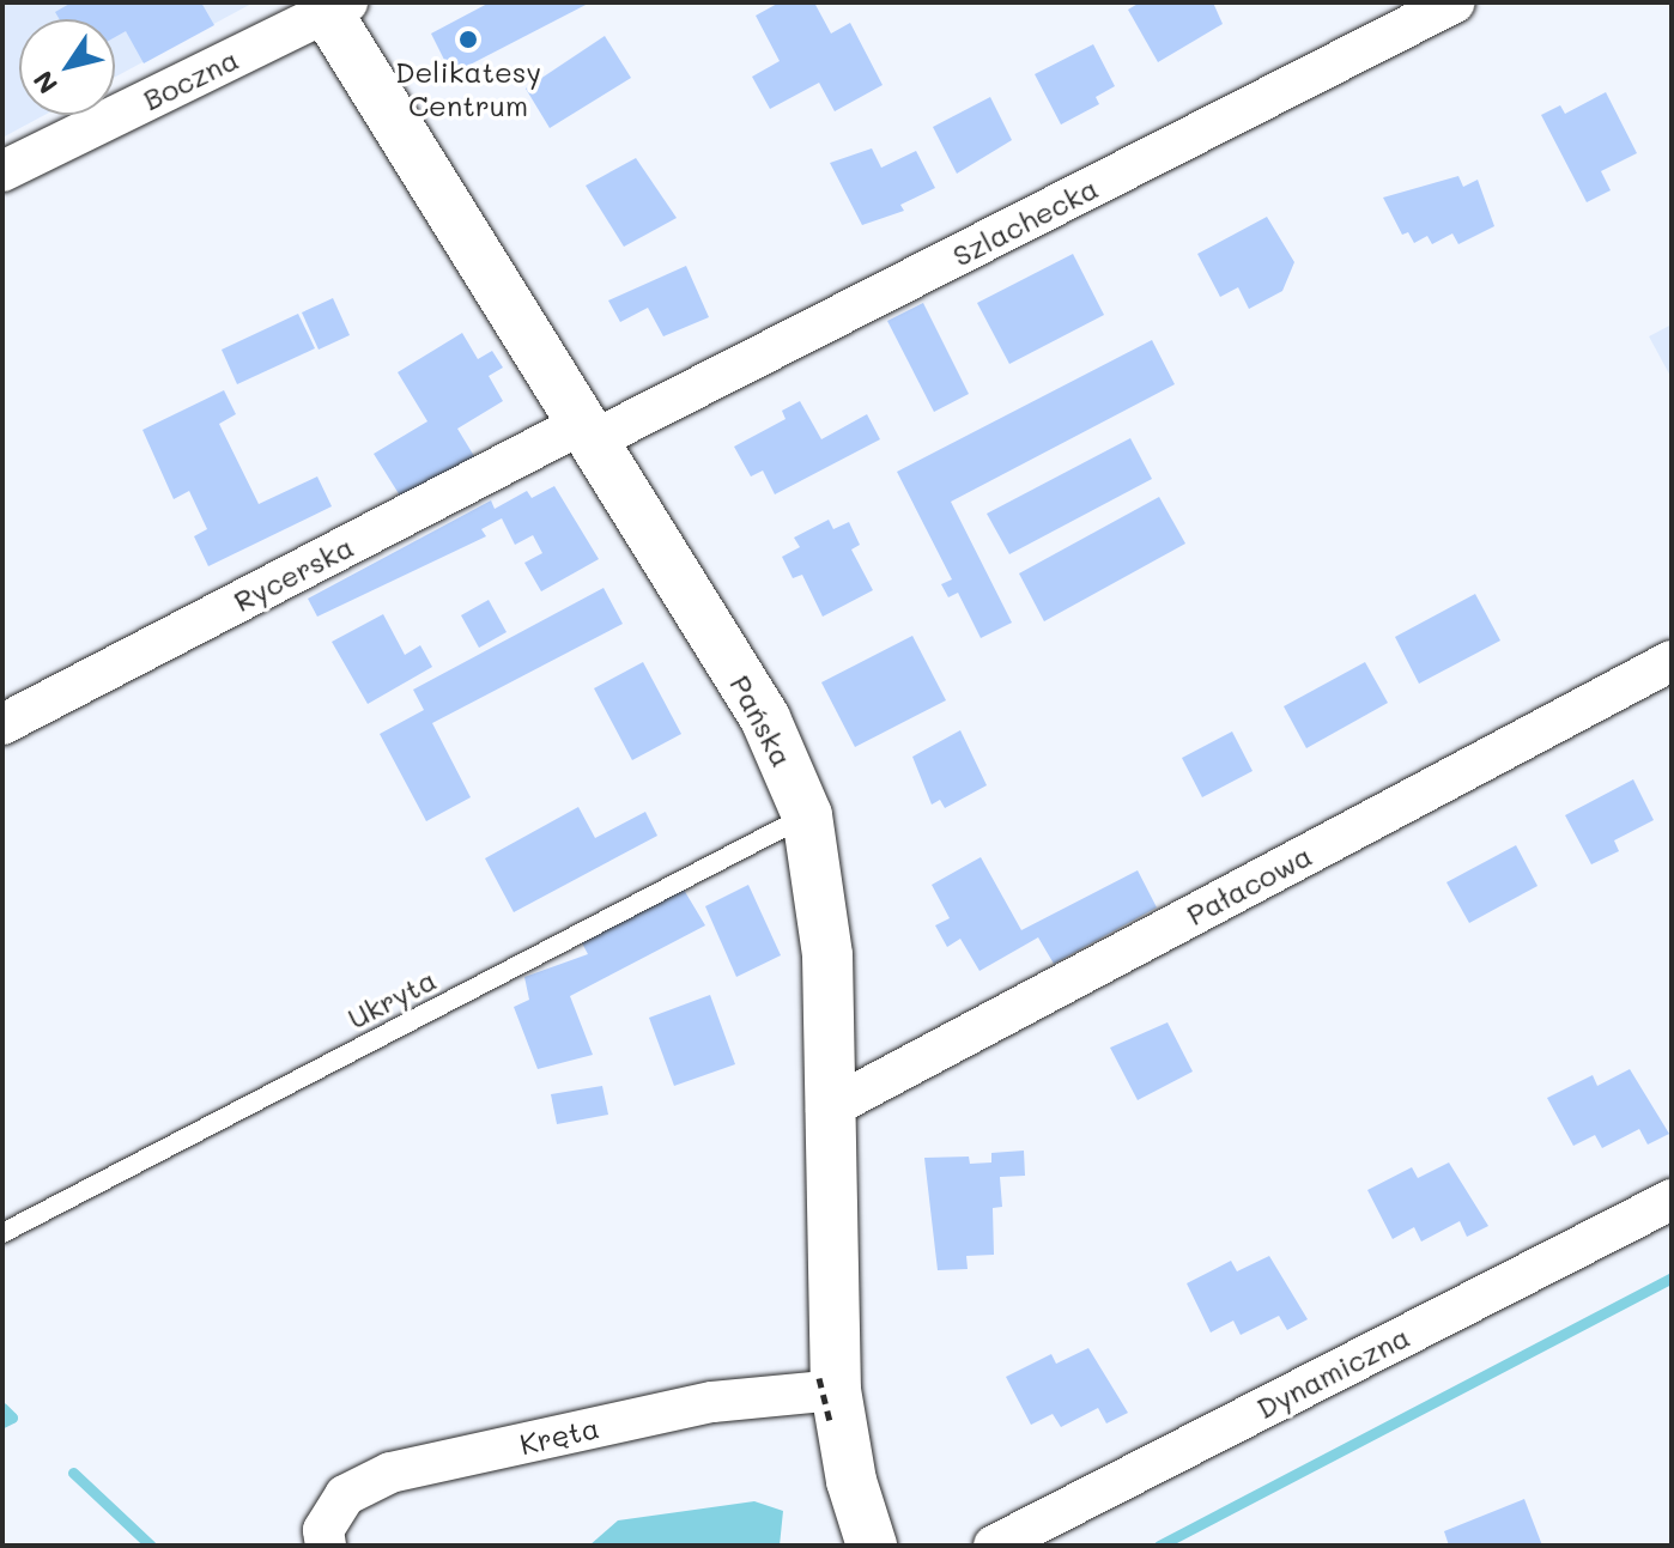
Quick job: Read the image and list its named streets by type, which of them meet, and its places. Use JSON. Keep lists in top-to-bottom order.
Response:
{
  "streets": {
    "street": [
      "Boczna",
      "Szlachecka",
      "Rycerska",
      "Pańska",
      "Pałacowa",
      "Dynamiczna",
      "Kręta"
    ],
    "lane": ["Ukryta"]
  },
  "crossings": [
    ["Boczna", "Pańska"],
    ["Szlachecka", "Rycerska"],
    ["Szlachecka", "Pańska"],
    ["Rycerska", "Pańska"],
    ["Pańska", "Pałacowa"],
    ["Pańska", "Ukryta"],
    ["Pańska", "Kręta"]
  ],
  "places": ["Delikatesy Centrum"],
  "north": "bottom left"
}
